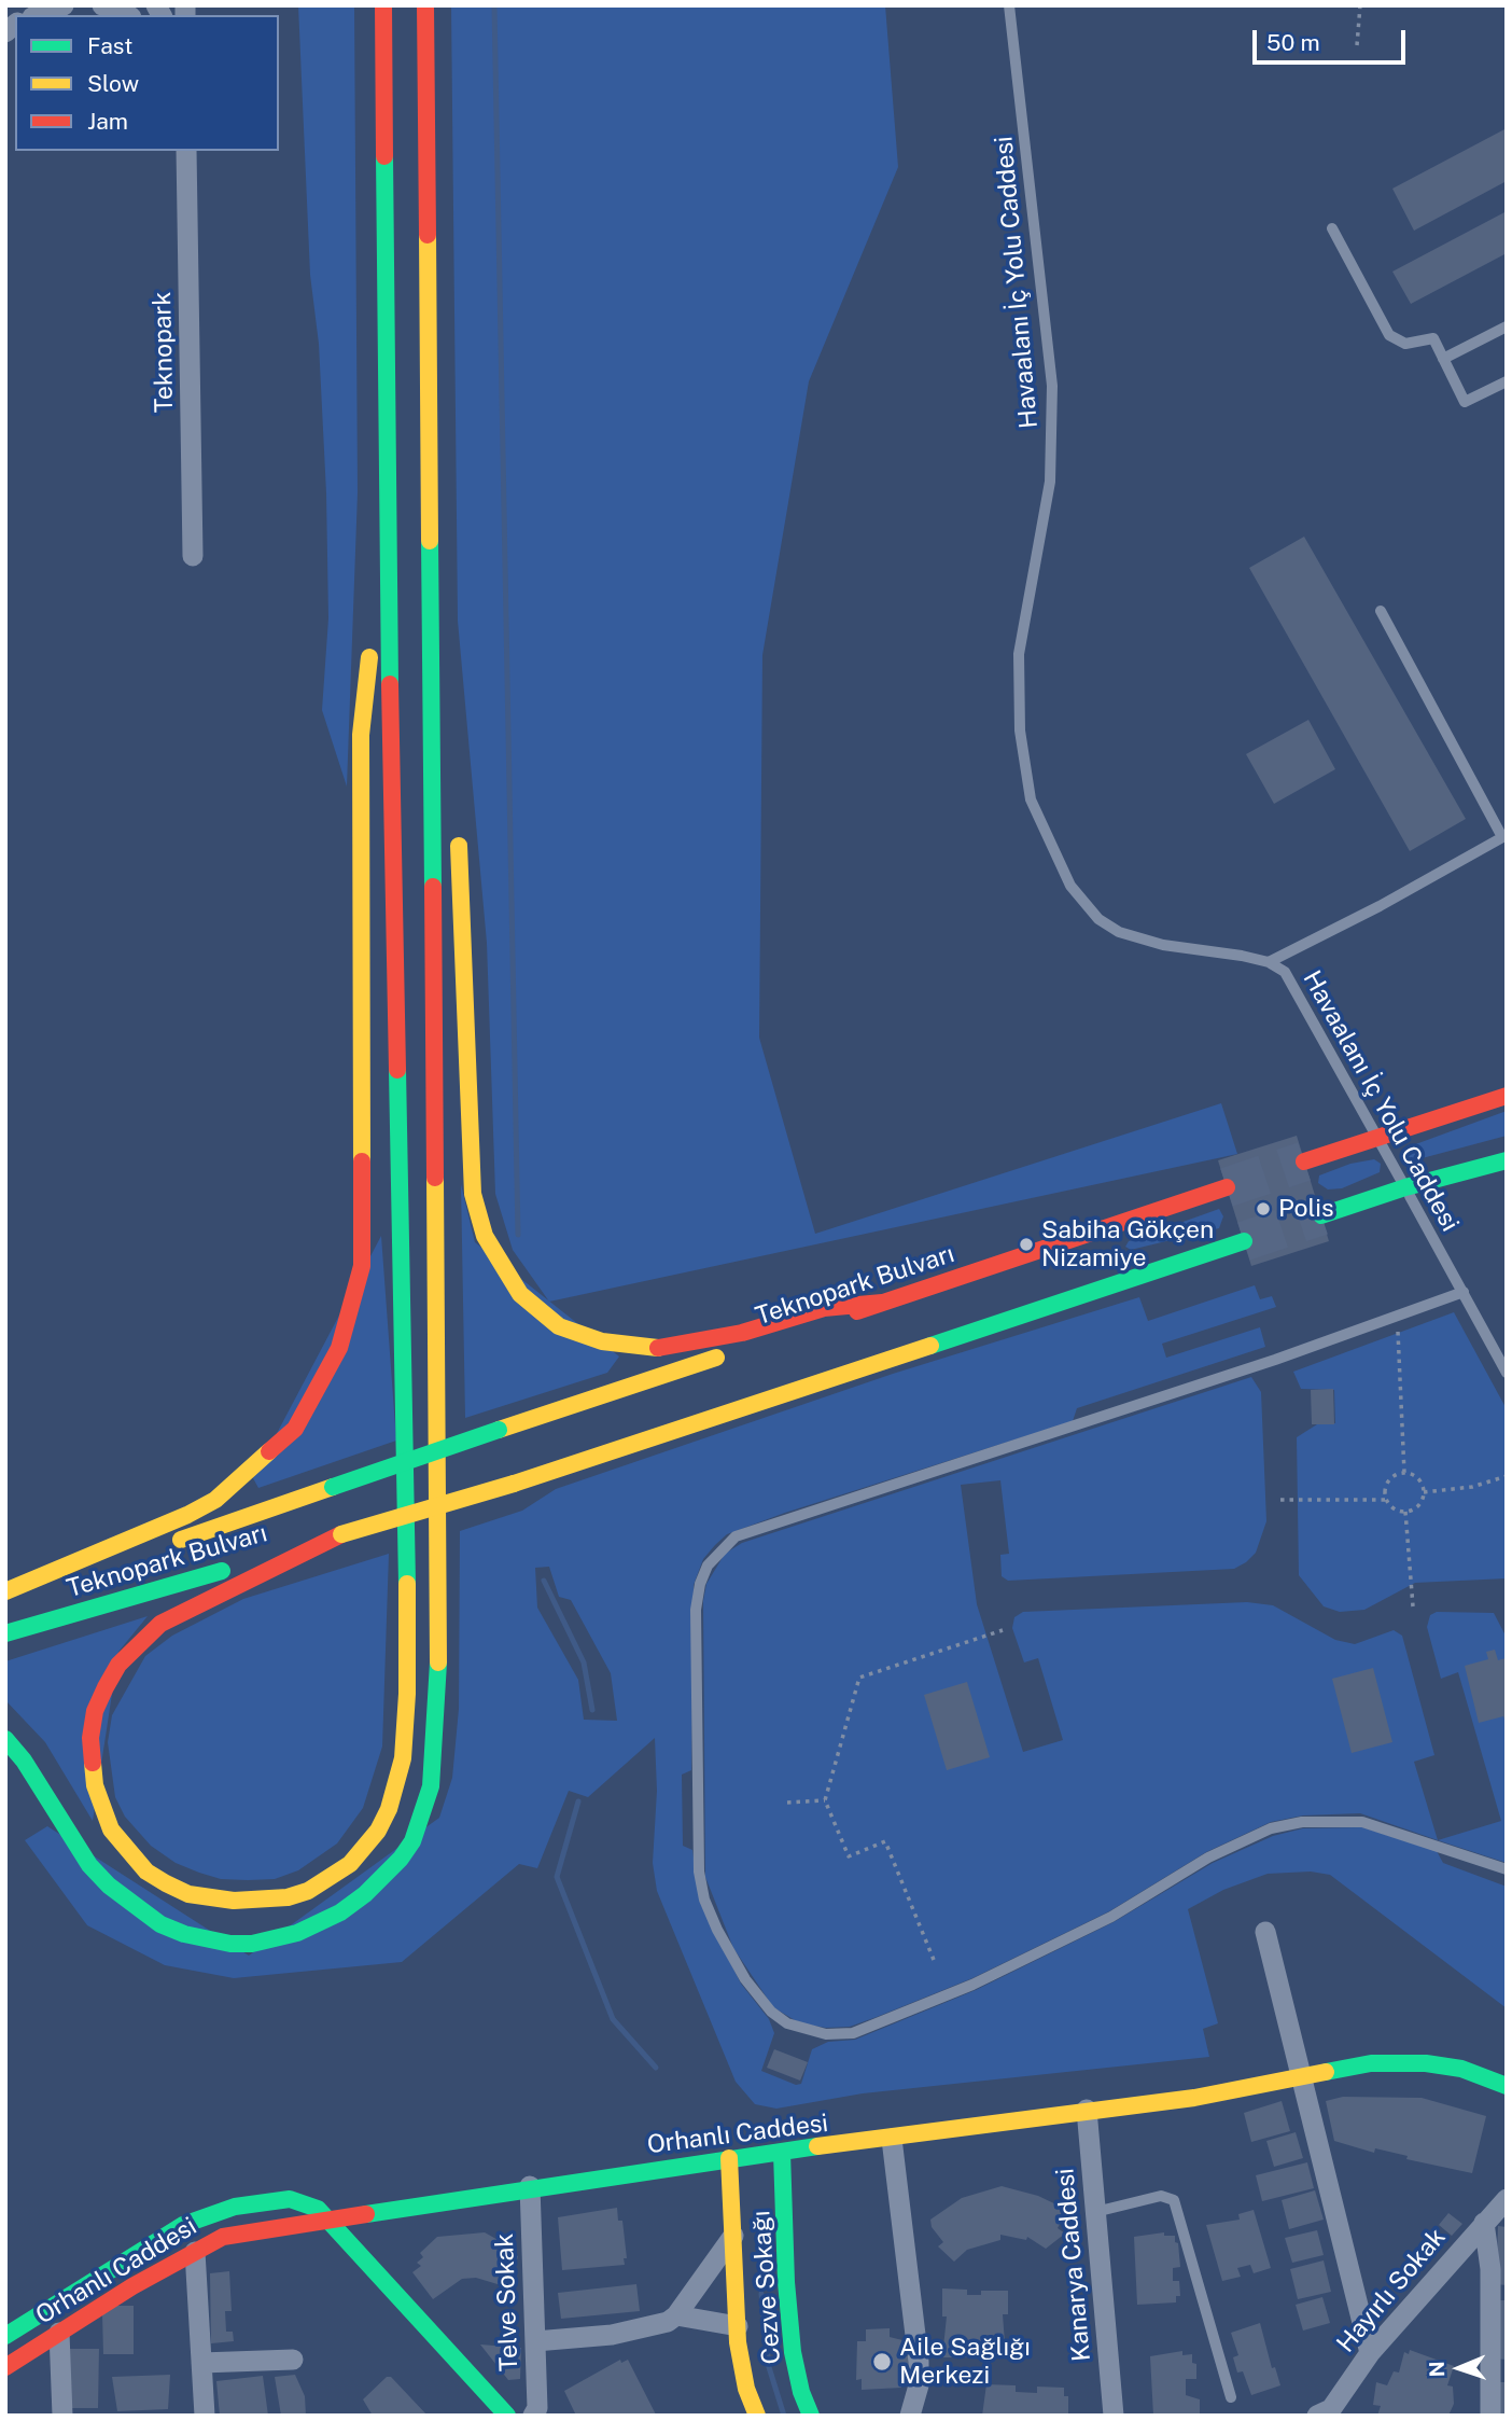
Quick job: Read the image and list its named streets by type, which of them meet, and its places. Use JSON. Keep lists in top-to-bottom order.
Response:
{
  "streets": {
    "main road": ["Teknopark Bulvarı", "Orhanlı Caddesi", "Cezve Sokağı"],
    "street": [
      "Teknopark",
      "Kanarya Caddesi",
      "Hayırlı Sokak",
      "Telve Sokak"
    ],
    "lane": ["Havaalanı İç Yolu Caddesi"]
  },
  "crossings": [
    ["Orhanlı Caddesi", "Kanarya Caddesi"],
    ["Orhanlı Caddesi", "Cezve Sokağı"],
    ["Orhanlı Caddesi", "Telve Sokak"]
  ],
  "places": ["Polis", "Sabiha Gökçen Nizamiye", "Aile Sağlığı Merkezi"],
  "legend": ["Fast", "Slow", "Jam"],
  "scale_bar": "50 m",
  "north": "left"
}
